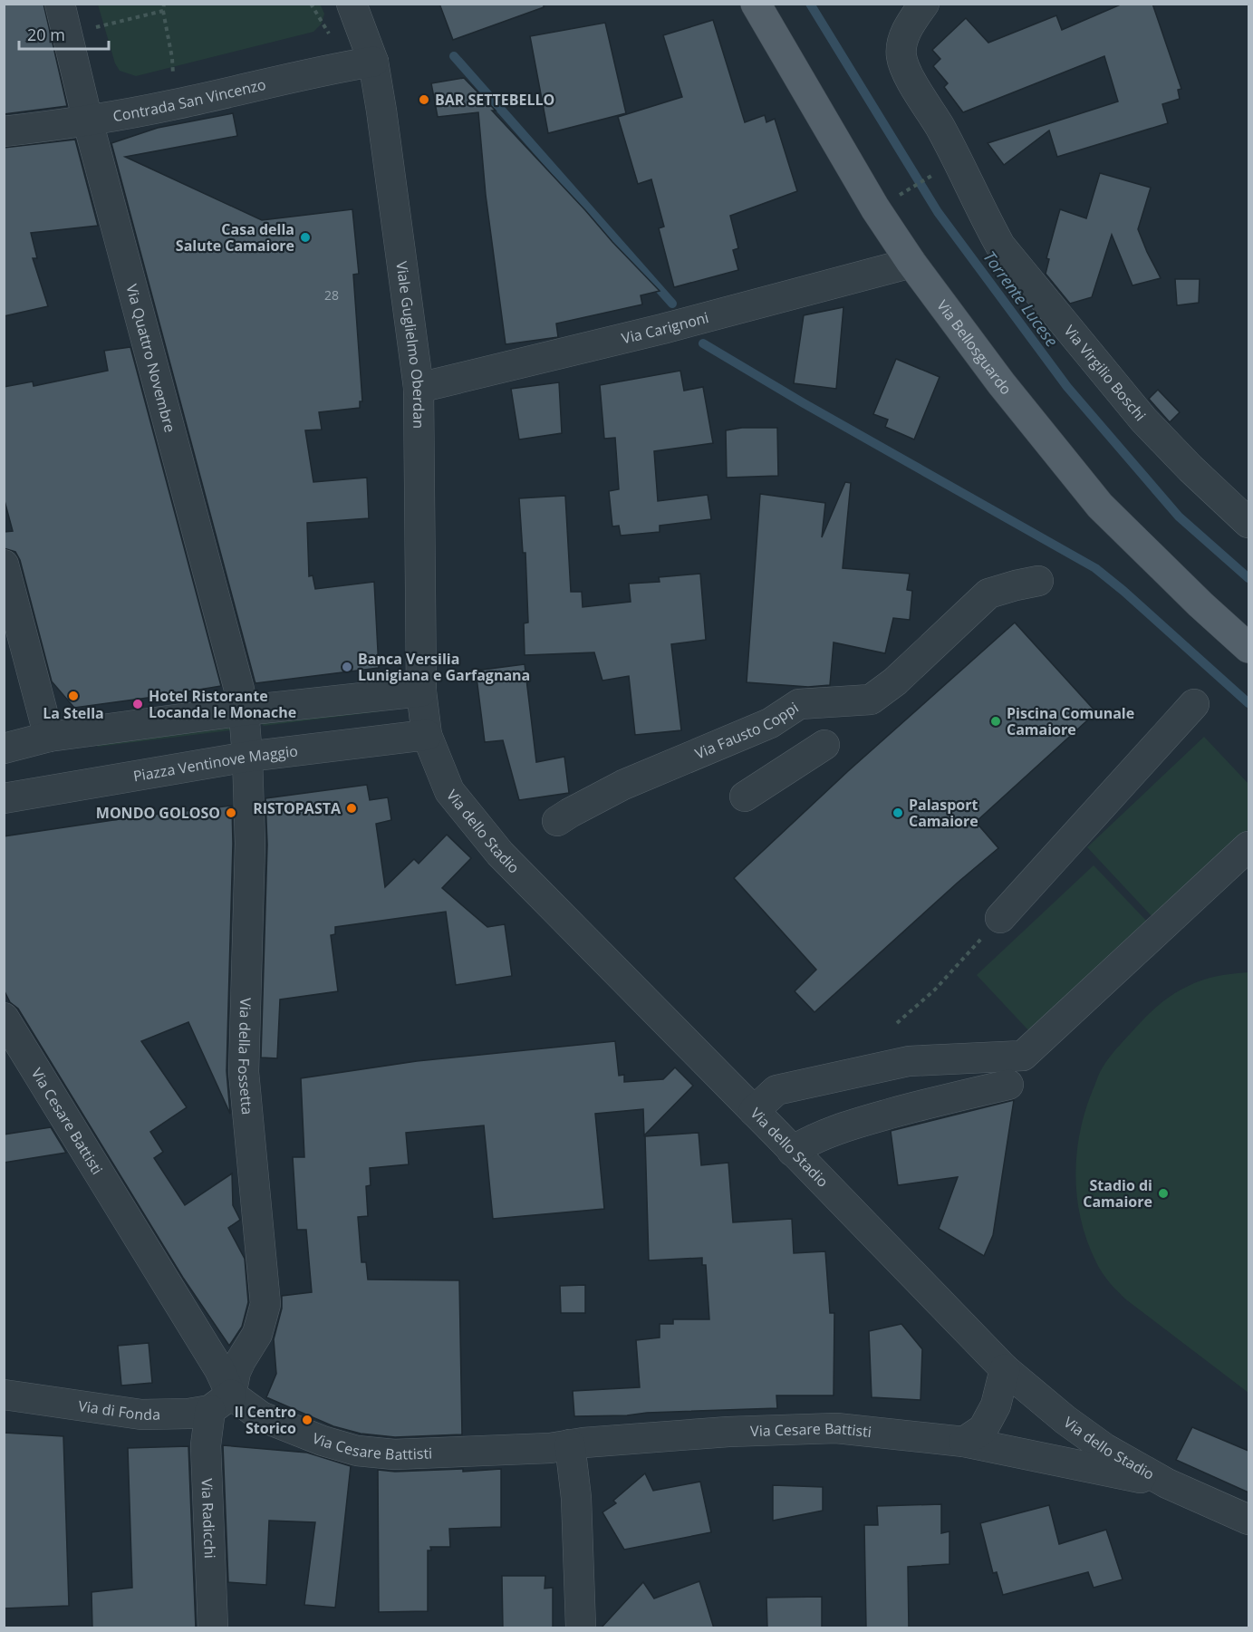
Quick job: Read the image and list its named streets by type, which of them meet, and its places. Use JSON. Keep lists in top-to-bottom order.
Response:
{
  "streets": {
    "main road": ["Via Bellosguardo"],
    "street": [
      "Contrada San Vincenzo",
      "Via Carignoni",
      "Viale Guglielmo Oberdan",
      "Via Quattro Novembre",
      "Via Virgilio Boschi",
      "Via Fausto Coppi",
      "Piazza Ventinove Maggio",
      "Via dello Stadio",
      "Via della Fossetta",
      "Via Cesare Battisti",
      "Via di Fonda",
      "Via Radicchi"
    ]
  },
  "crossings": [
    ["Contrada San Vincenzo", "Viale Guglielmo Oberdan"],
    ["Contrada San Vincenzo", "Via Quattro Novembre"],
    ["Via Carignoni", "Viale Guglielmo Oberdan"],
    ["Via Carignoni", "Via Bellosguardo"],
    ["Viale Guglielmo Oberdan", "Via dello Stadio"],
    ["Via Quattro Novembre", "Via della Fossetta"],
    ["Piazza Ventinove Maggio", "Via dello Stadio"],
    ["Piazza Ventinove Maggio", "Via della Fossetta"],
    ["Via dello Stadio", "Via Cesare Battisti"],
    ["Via della Fossetta", "Via Cesare Battisti"],
    ["Via della Fossetta", "Via di Fonda"],
    ["Via della Fossetta", "Via Radicchi"],
    ["Via Cesare Battisti", "Via di Fonda"],
    ["Via Cesare Battisti", "Via Radicchi"],
    ["Via di Fonda", "Via Radicchi"]
  ],
  "water": ["Torrente Lucese"],
  "places": [
    "BAR SETTEBELLO",
    "Casa della Salute Camaiore",
    "Banca Versilia Lunigiana e Garfagnana",
    "La Stella",
    "Hotel Ristorante Locanda le Monache",
    "Piscina Comunale Camaiore",
    "RISTOPASTA",
    "MONDO GOLOSO",
    "Palasport Camaiore",
    "Stadio di Camaiore",
    "Il Centro Storico"
  ],
  "house_numbers": ["28"],
  "scale_bar": "20 m"
}
